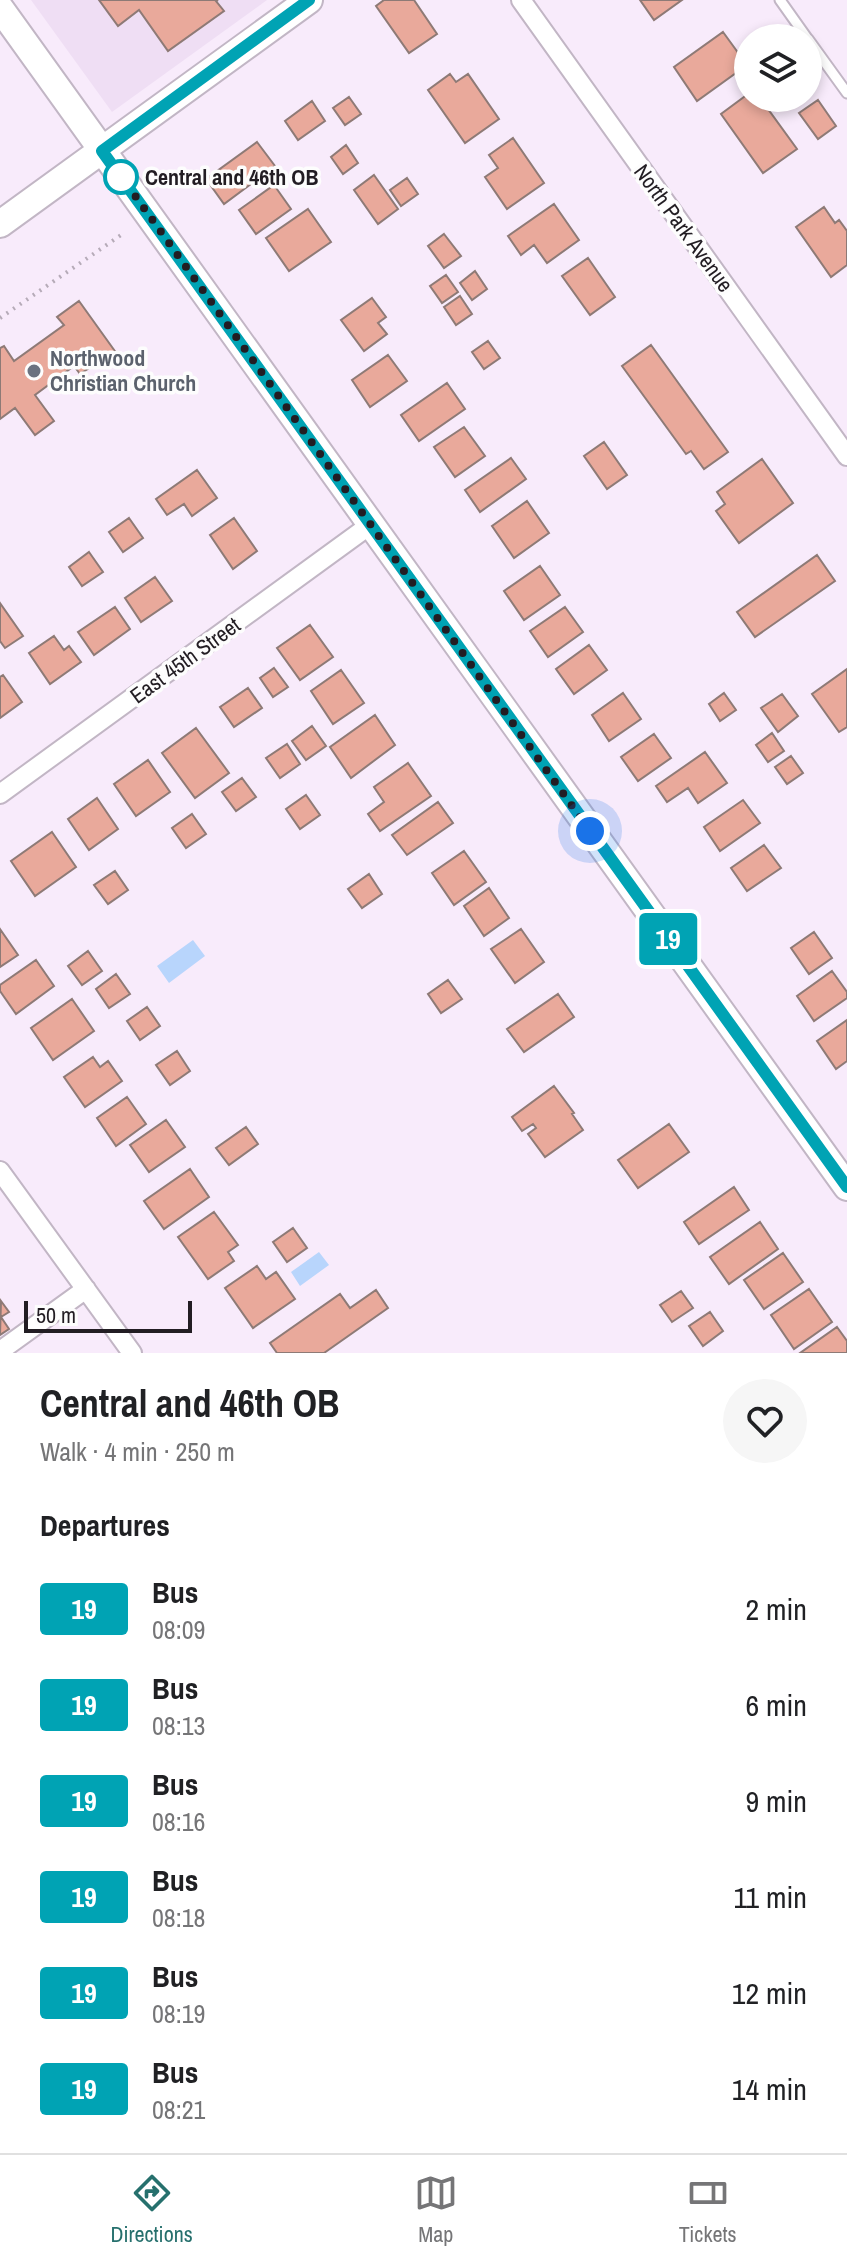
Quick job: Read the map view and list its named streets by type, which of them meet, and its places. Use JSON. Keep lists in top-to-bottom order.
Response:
{
  "streets": {
    "street": ["North Park Avenue", "East 45th Street"]
  },
  "places": ["Central and 46th OB", "Northwood Christian Church"],
  "lines": ["bus line 19"],
  "scale_bar": "50 m",
  "page": {
    "on_map": "19",
    "scale": "50 m",
    "heading": [
      ["Central and 46th OB", "Walk · 4 min · 250 m"],
      "Departures"
    ],
    "list": [
      {
        "mark": "19",
        "name": "Bus",
        "note": "08:09",
        "value": "2 min"
      },
      {
        "mark": "19",
        "name": "Bus",
        "note": "08:13",
        "value": "6 min"
      },
      {
        "mark": "19",
        "name": "Bus",
        "note": "08:16",
        "value": "9 min"
      },
      {
        "mark": "19",
        "name": "Bus",
        "note": "08:18",
        "value": "11 min"
      },
      {
        "mark": "19",
        "name": "Bus",
        "note": "08:19",
        "value": "12 min"
      },
      {
        "mark": "19",
        "name": "Bus",
        "note": "08:21",
        "value": "14 min"
      }
    ],
    "tabs": ["Directions", "Map", "Tickets"]
  }
}
